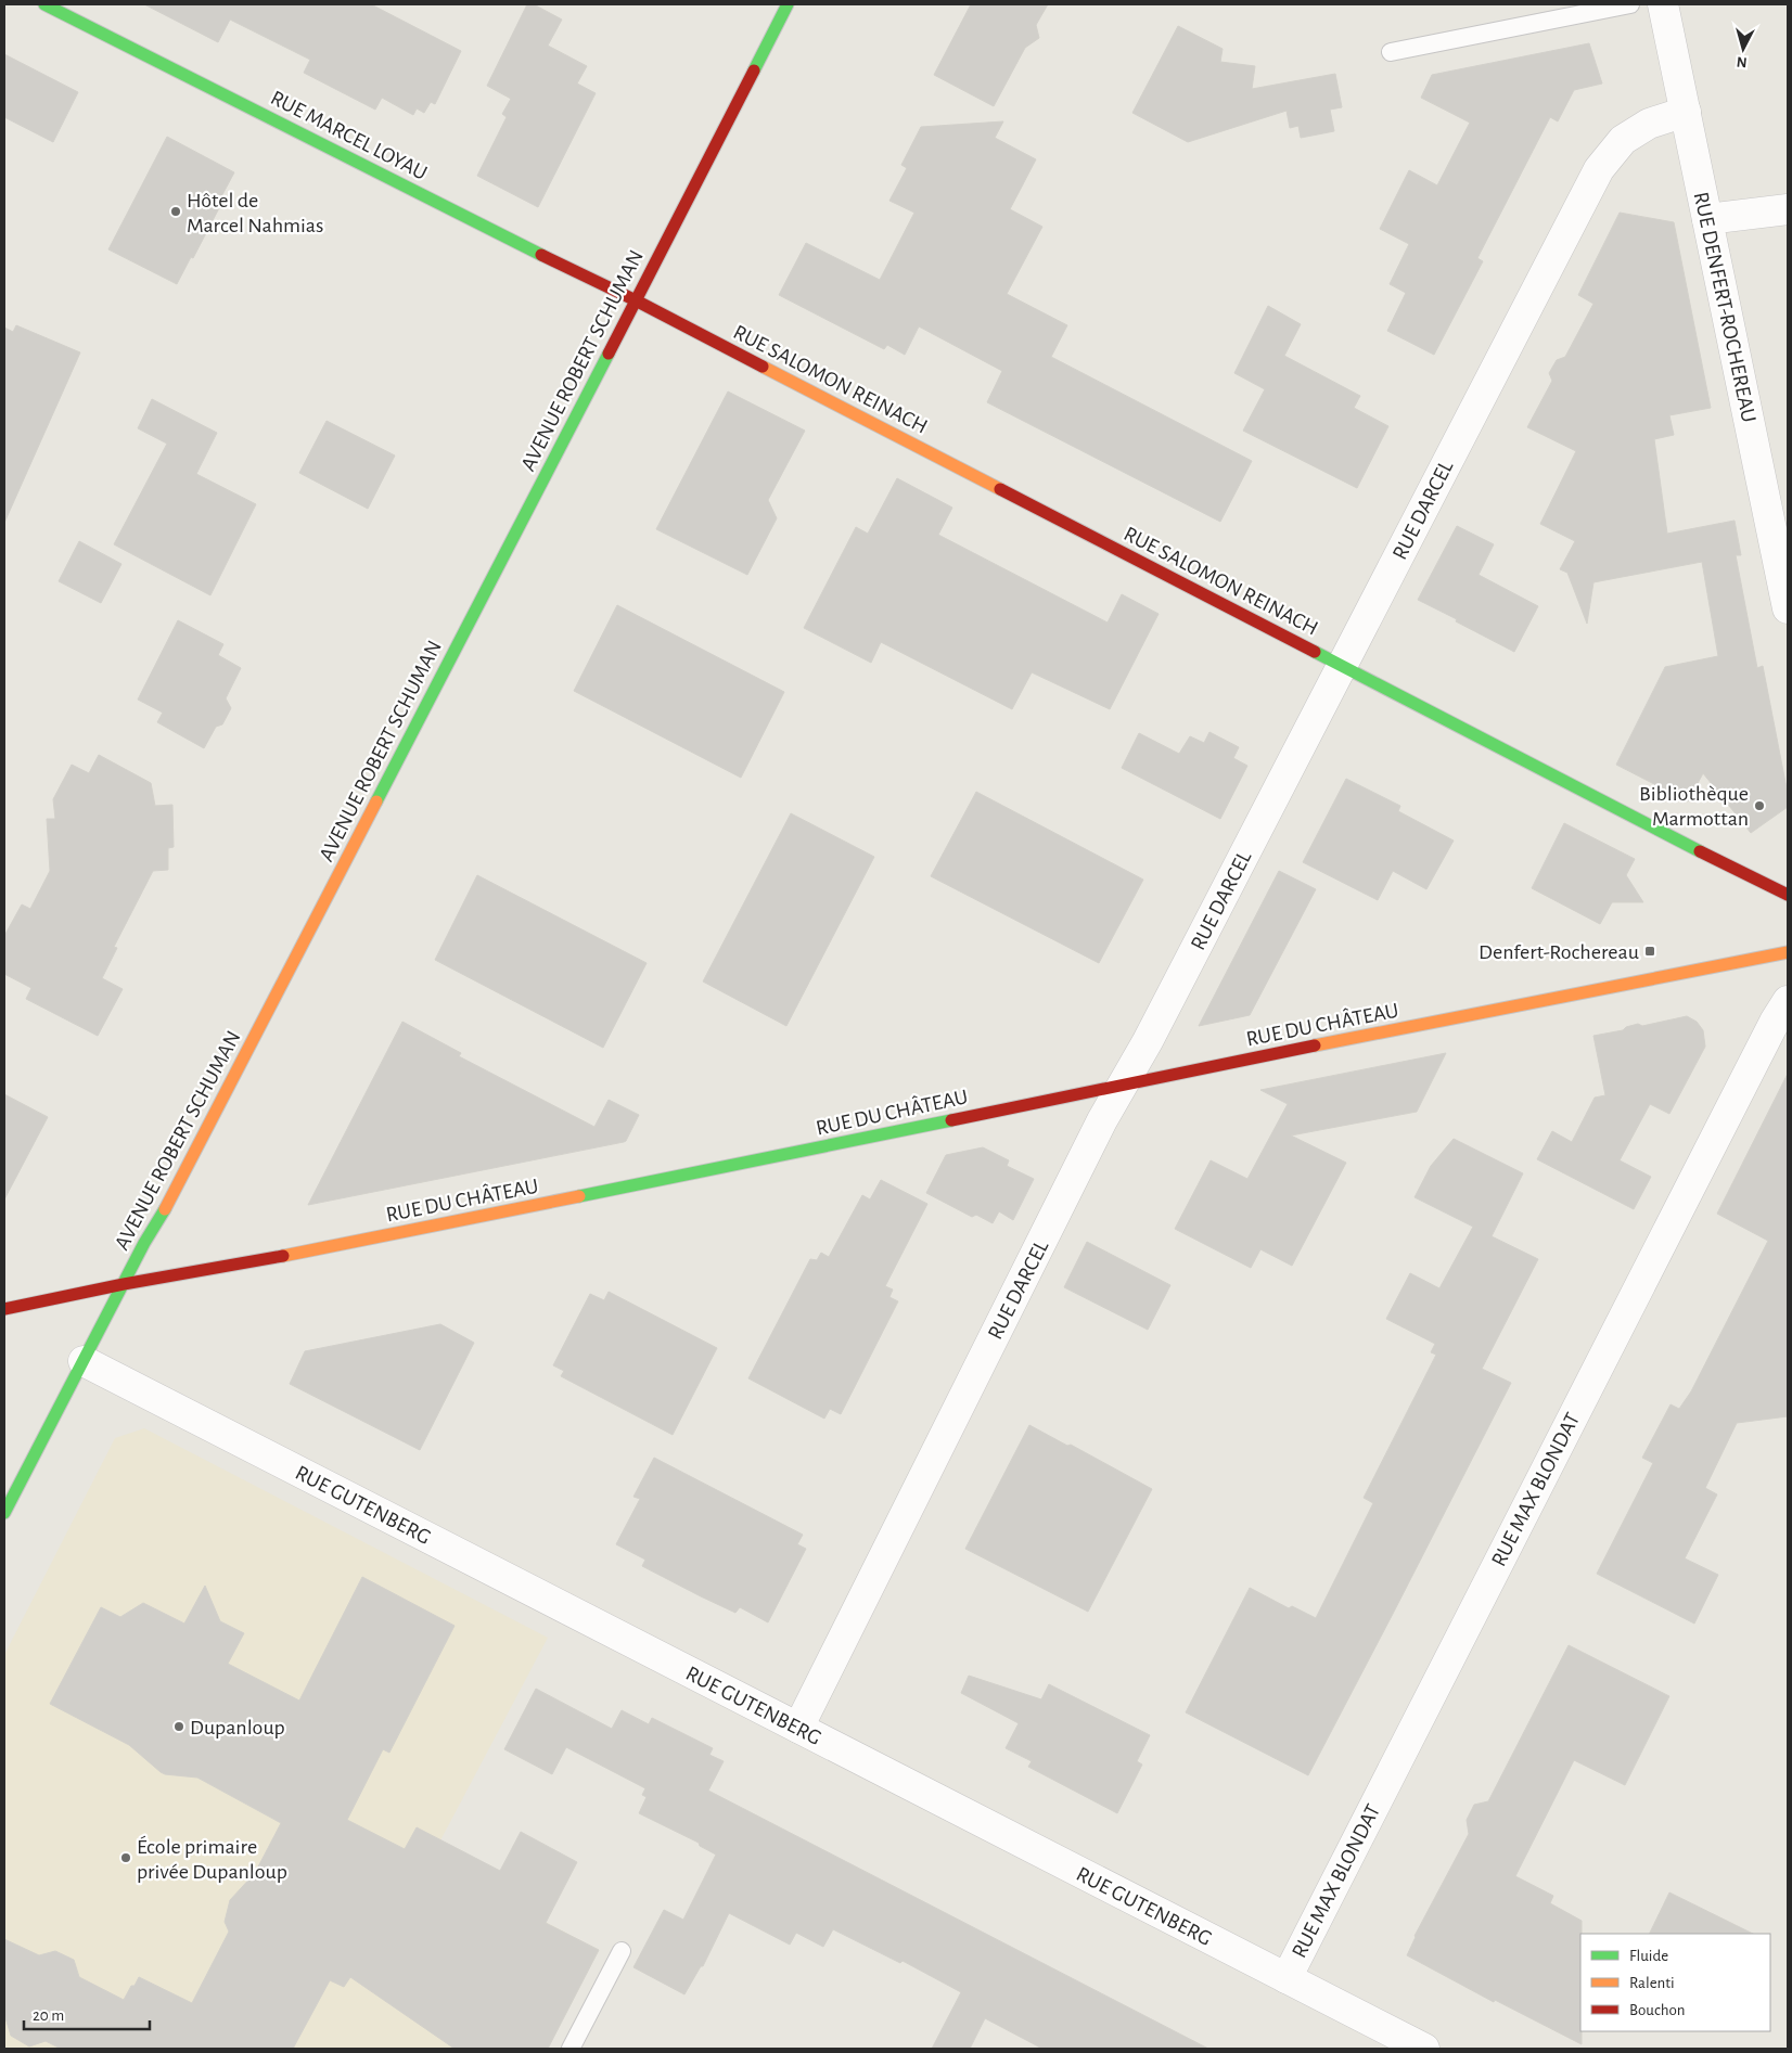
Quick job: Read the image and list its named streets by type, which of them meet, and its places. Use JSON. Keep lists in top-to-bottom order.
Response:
{
  "streets": {
    "street": [
      "RUE MARCEL LOYAU",
      "RUE DENFERT-ROCHEREAU",
      "AVENUE ROBERT SCHUMAN",
      "RUE SALOMON REINACH",
      "RUE DARCEL",
      "RUE DU CHÂTEAU",
      "RUE MAX BLONDAT",
      "RUE GUTENBERG"
    ]
  },
  "crossings": [
    ["RUE MARCEL LOYAU", "AVENUE ROBERT SCHUMAN"],
    ["RUE MARCEL LOYAU", "RUE SALOMON REINACH"],
    ["RUE DENFERT-ROCHEREAU", "RUE DARCEL"],
    ["AVENUE ROBERT SCHUMAN", "RUE SALOMON REINACH"],
    ["AVENUE ROBERT SCHUMAN", "RUE DU CHÂTEAU"],
    ["AVENUE ROBERT SCHUMAN", "RUE GUTENBERG"],
    ["RUE SALOMON REINACH", "RUE DARCEL"],
    ["RUE DARCEL", "RUE DU CHÂTEAU"],
    ["RUE DARCEL", "RUE GUTENBERG"],
    ["RUE MAX BLONDAT", "RUE GUTENBERG"]
  ],
  "places": {
    "other": [
      "Hôtel de Marcel Nahmias",
      "Bibliothèque Marmottan",
      "Dupanloup",
      "École primaire privée Dupanloup"
    ],
    "transit": ["Denfert-Rochereau"]
  },
  "legend": ["Fluide", "Ralenti", "Bouchon"],
  "scale_bar": "20 m",
  "north": "bottom"
}
